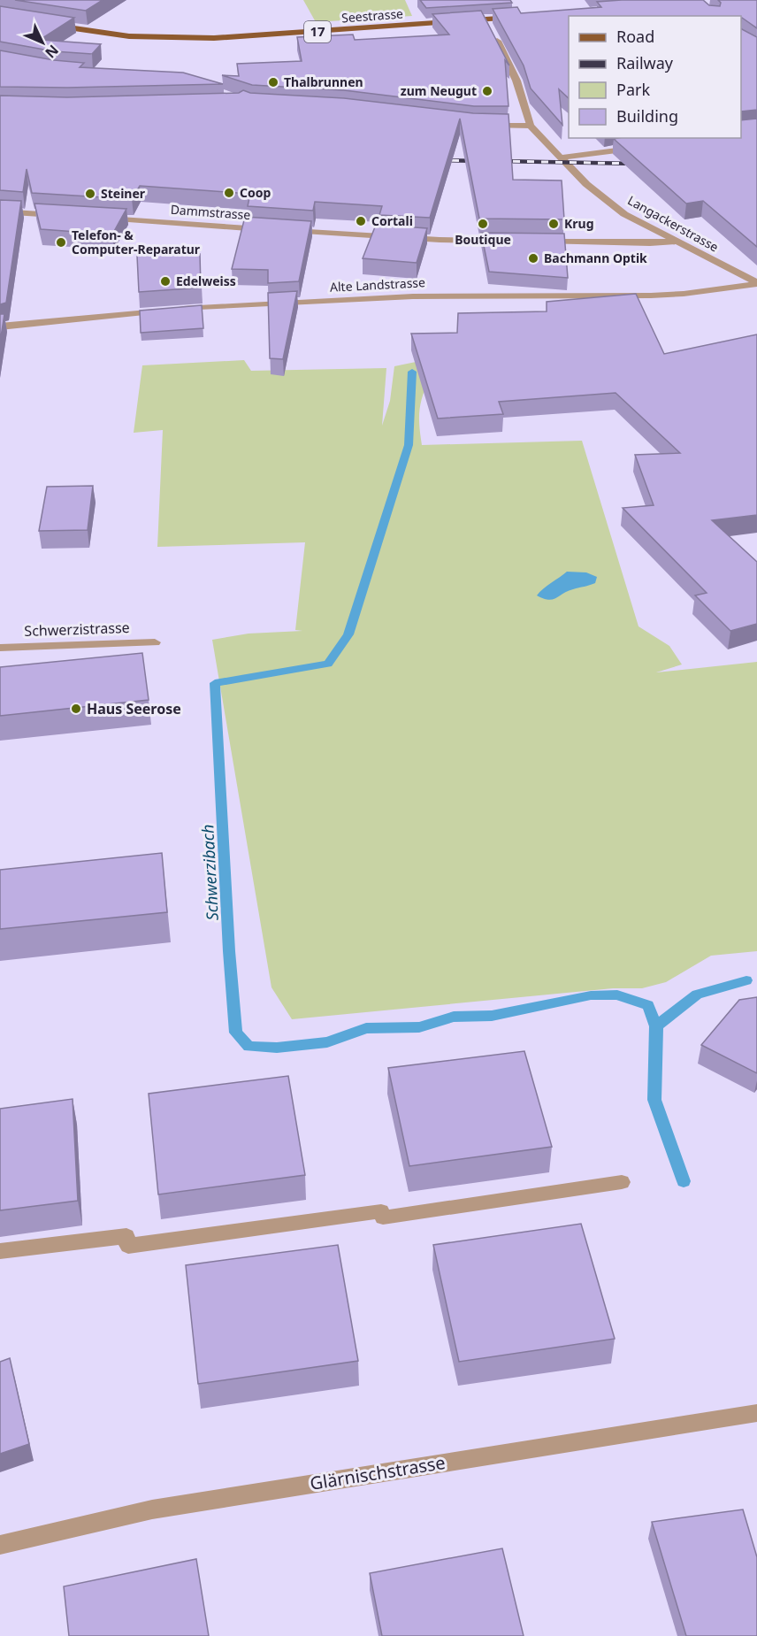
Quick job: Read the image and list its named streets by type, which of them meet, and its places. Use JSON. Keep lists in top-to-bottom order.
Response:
{
  "streets": {
    "main road": ["Seestrasse", "17"],
    "street": [
      "Dammstrasse",
      "Langackerstrasse",
      "Alte Landstrasse",
      "Schwerzistrasse",
      "Glärnischstrasse"
    ]
  },
  "crossings": [
    ["Seestrasse", "Langackerstrasse"],
    ["Langackerstrasse", "Alte Landstrasse"]
  ],
  "water": ["Schwerzibach"],
  "places": [
    "Thalbrunnen",
    "zum Neugut",
    "Coop",
    "Steiner",
    "Cortali",
    "Boutique",
    "Krug",
    "Telefon- & Computer-Reparatur",
    "Bachmann Optik",
    "Edelweiss",
    "Haus Seerose"
  ],
  "legend": [
    "Road",
    "Railway",
    "Park",
    "Building"
  ],
  "north": "bottom right"
}
